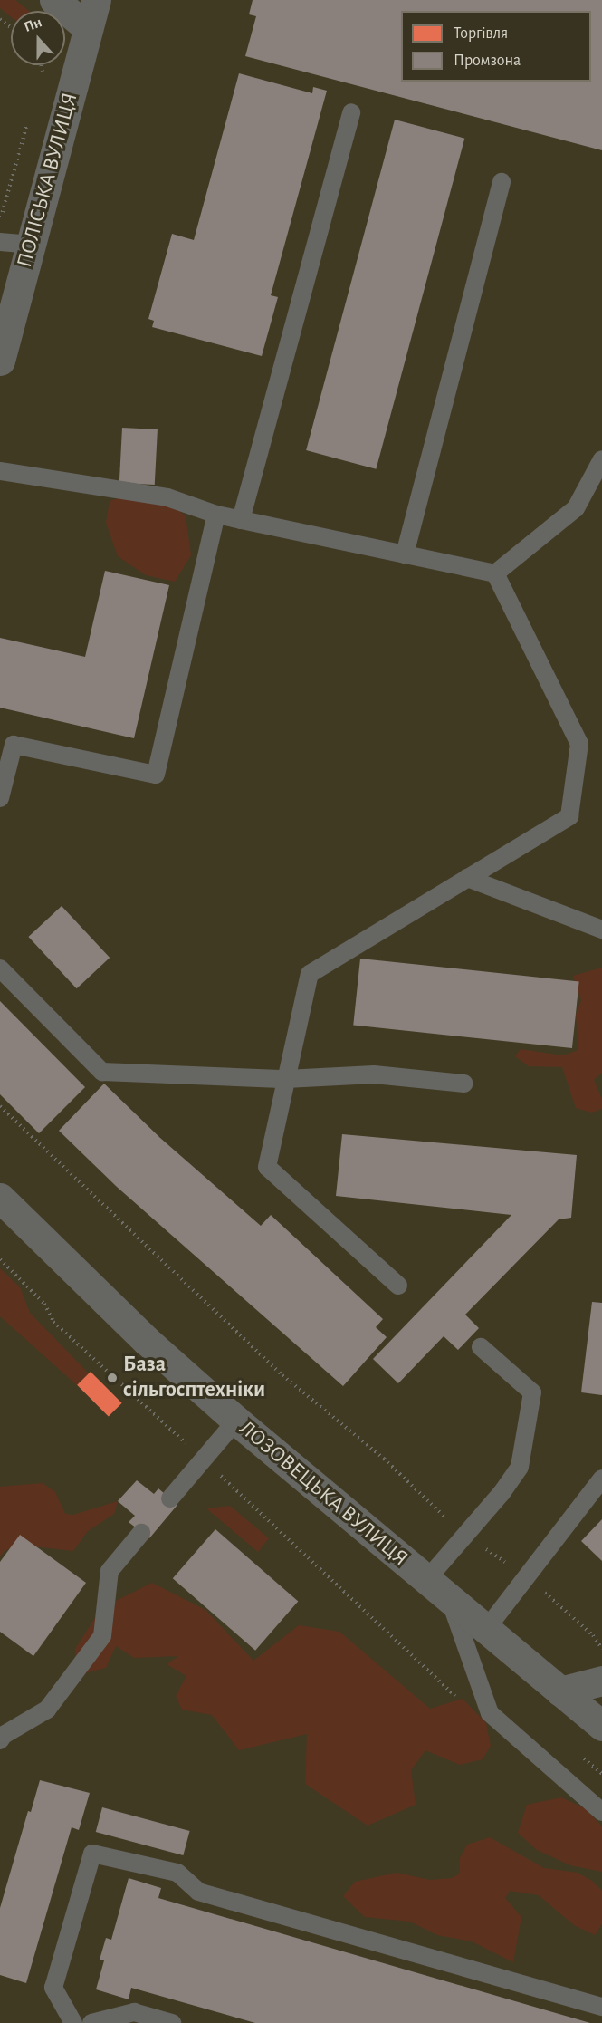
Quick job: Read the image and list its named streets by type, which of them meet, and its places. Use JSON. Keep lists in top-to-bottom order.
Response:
{
  "streets": {
    "street": ["ПОЛІСЬКА ВУЛИЦЯ", "ЛОЗОВЕЦЬКА ВУЛИЦЯ"]
  },
  "places": ["База сільгосптехніки"],
  "legend": ["Торгівля", "Промзона"],
  "north": "top"
}
